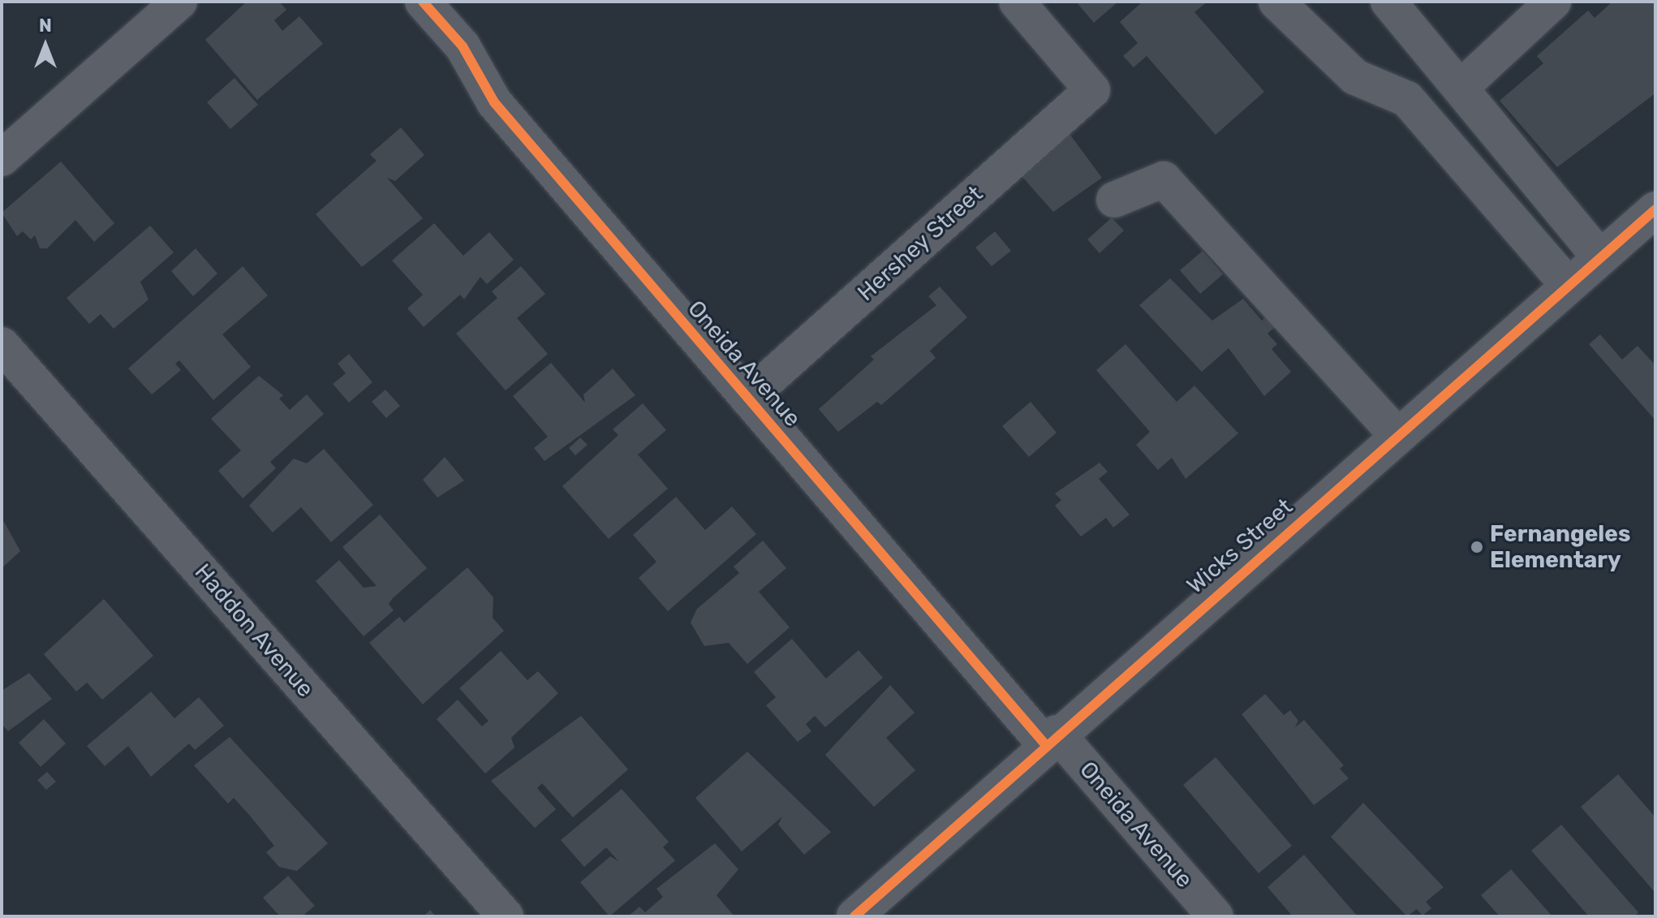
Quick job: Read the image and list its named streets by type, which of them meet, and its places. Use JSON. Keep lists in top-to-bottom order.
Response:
{
  "streets": {
    "street": [
      "Hershey Street",
      "Oneida Avenue",
      "Wicks Street",
      "Haddon Avenue"
    ]
  },
  "crossings": [
    ["Hershey Street", "Oneida Avenue"],
    ["Oneida Avenue", "Wicks Street"]
  ],
  "places": ["Fernangeles Elementary"],
  "north": "top"
}
